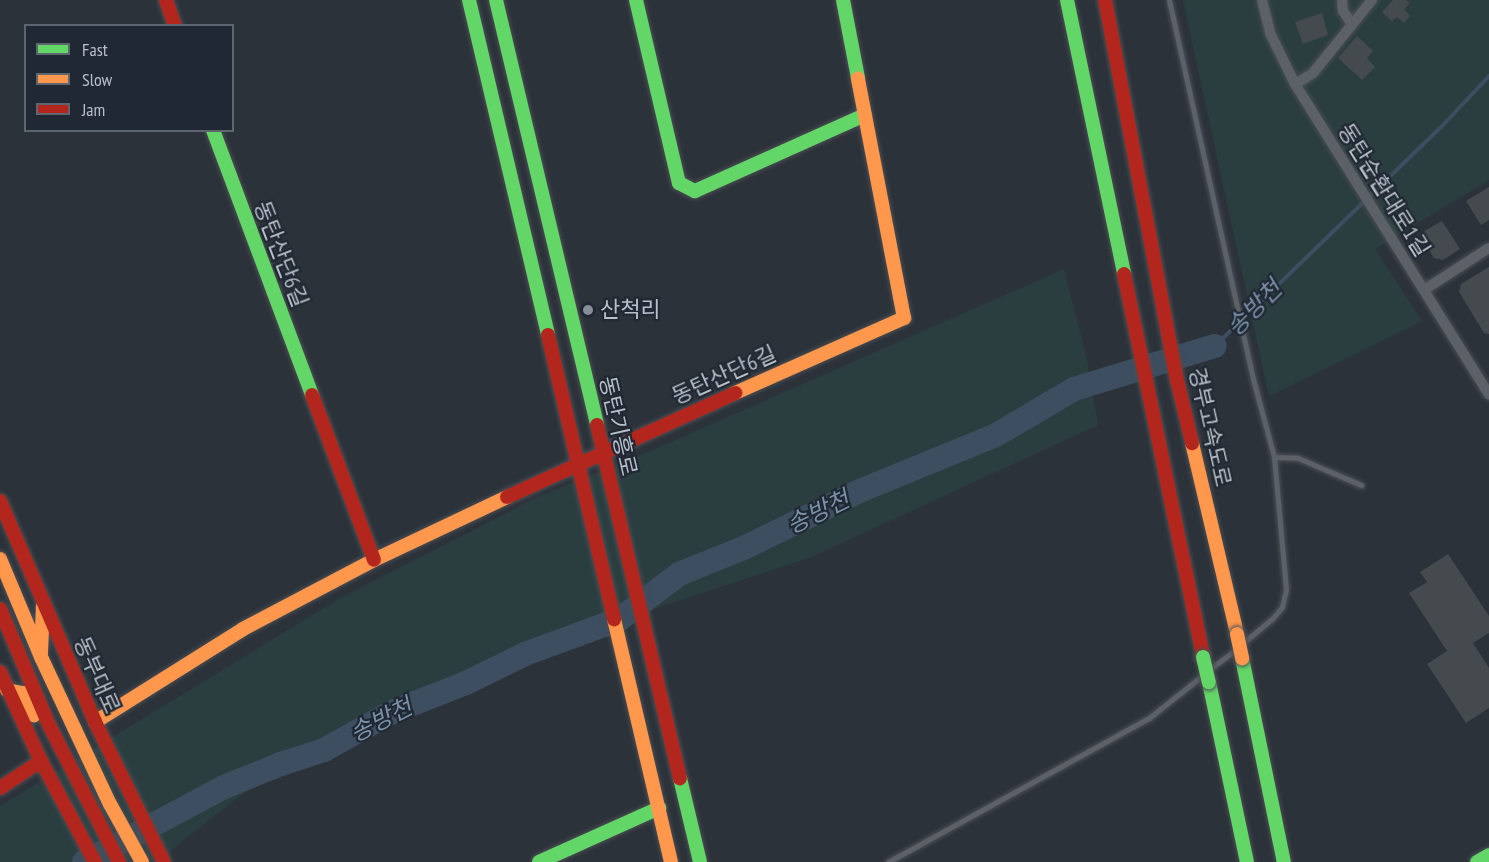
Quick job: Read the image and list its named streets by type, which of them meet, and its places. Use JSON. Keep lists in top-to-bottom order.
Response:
{
  "streets": {
    "main road": [
      "동탄산단6길",
      "동탄기흥로",
      "경부고속도로",
      "동부대로"
    ],
    "street": ["동탄순환대로1길"]
  },
  "crossings": [
    ["동탄산단6길", "동탄기흥로"],
    ["동탄산단6길", "동부대로"]
  ],
  "water": ["송방천"],
  "places": ["산척리"],
  "legend": ["Fast", "Slow", "Jam"]
}
